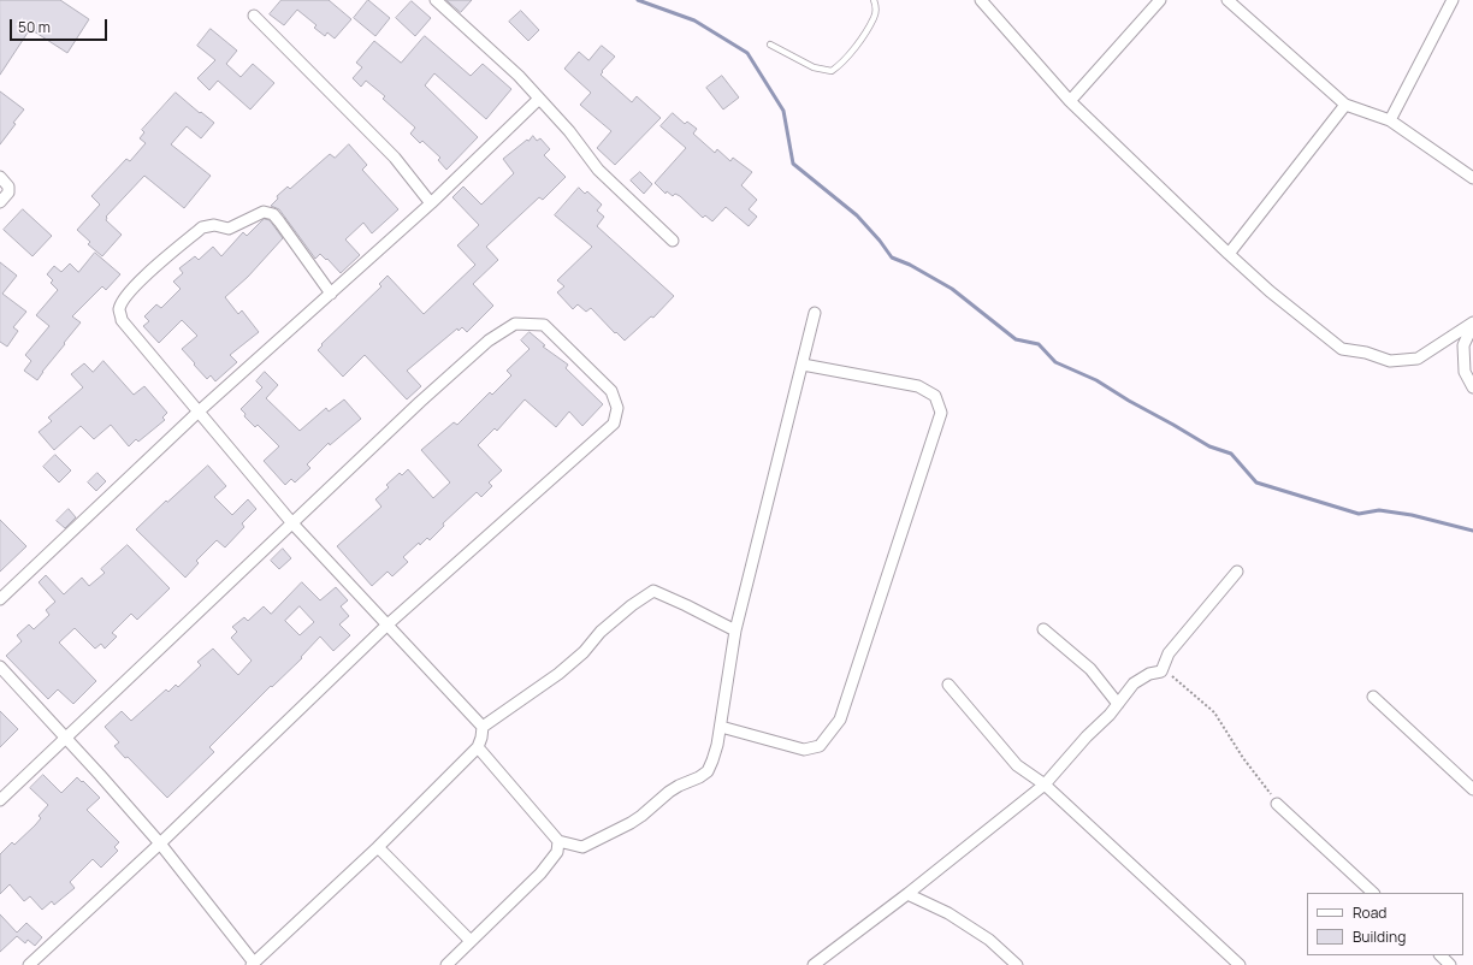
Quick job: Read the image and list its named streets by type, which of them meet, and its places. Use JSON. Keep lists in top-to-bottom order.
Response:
{
  "legend": ["Road", "Building"],
  "scale_bar": "50 m"
}
